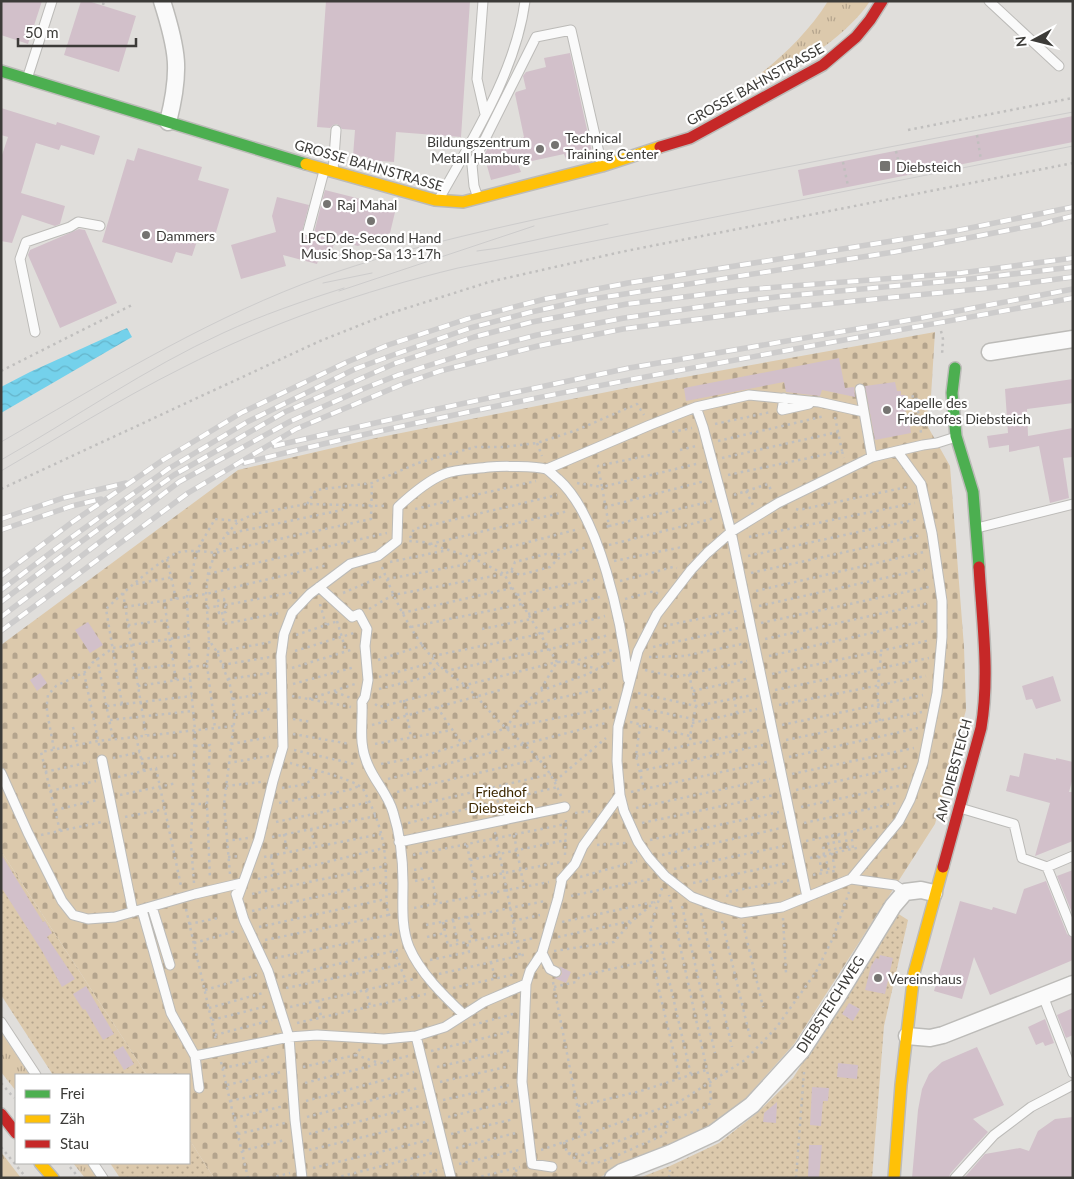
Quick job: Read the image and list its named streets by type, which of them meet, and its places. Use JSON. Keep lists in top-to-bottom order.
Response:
{
  "streets": {
    "street": ["GROSSE BAHNSTRASSE", "AM DIEBSTEICH", "DIEBSTEICHWEG"]
  },
  "parks": ["Friedhof Diebsteich"],
  "places": {
    "other": [
      "Technical Training Center",
      "Bildungszentrum Metall Hamburg",
      "Raj Mahal",
      "LPCD.de-Second Hand Music Shop-Sa 13-17h",
      "Dammers",
      "Kapelle des Friedhofes Diebsteich",
      "Vereinshaus"
    ],
    "transit": ["Diebsteich"]
  },
  "legend": ["Frei", "Zäh", "Stau"],
  "scale_bar": "50 m",
  "north": "left"
}
